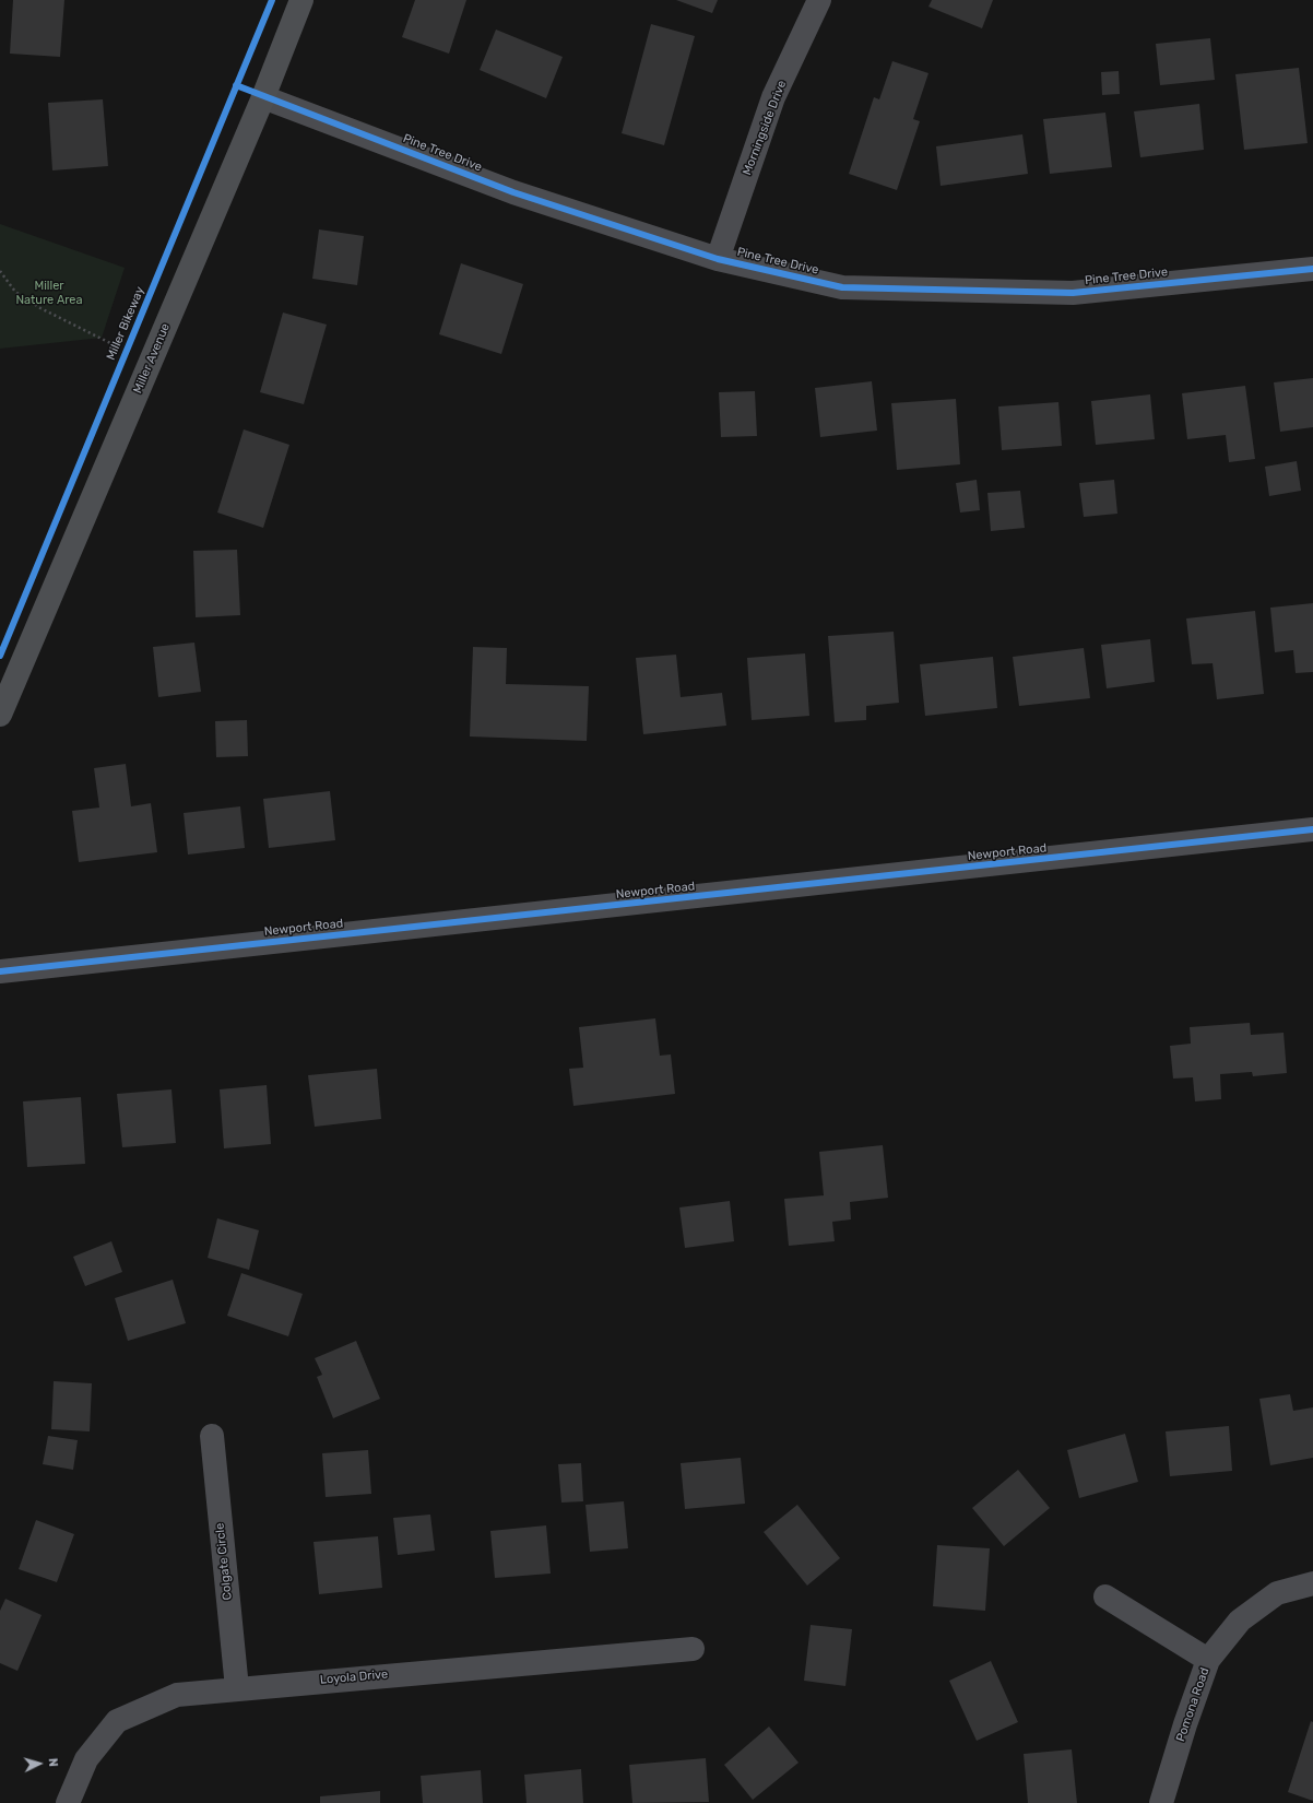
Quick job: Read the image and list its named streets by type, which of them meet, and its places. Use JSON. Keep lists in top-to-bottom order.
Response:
{
  "streets": {
    "main road": ["Miller Avenue"],
    "street": [
      "Morningside Drive",
      "Pine Tree Drive",
      "Newport Road",
      "Colgate Circle",
      "Loyola Drive",
      "Pomona Road"
    ],
    "cycle path": ["Miller Bikeway"]
  },
  "crossings": [
    ["Morningside Drive", "Pine Tree Drive"],
    ["Pine Tree Drive", "Miller Avenue"],
    ["Colgate Circle", "Loyola Drive"]
  ],
  "parks": ["Miller Nature Area"],
  "north": "right"
}
